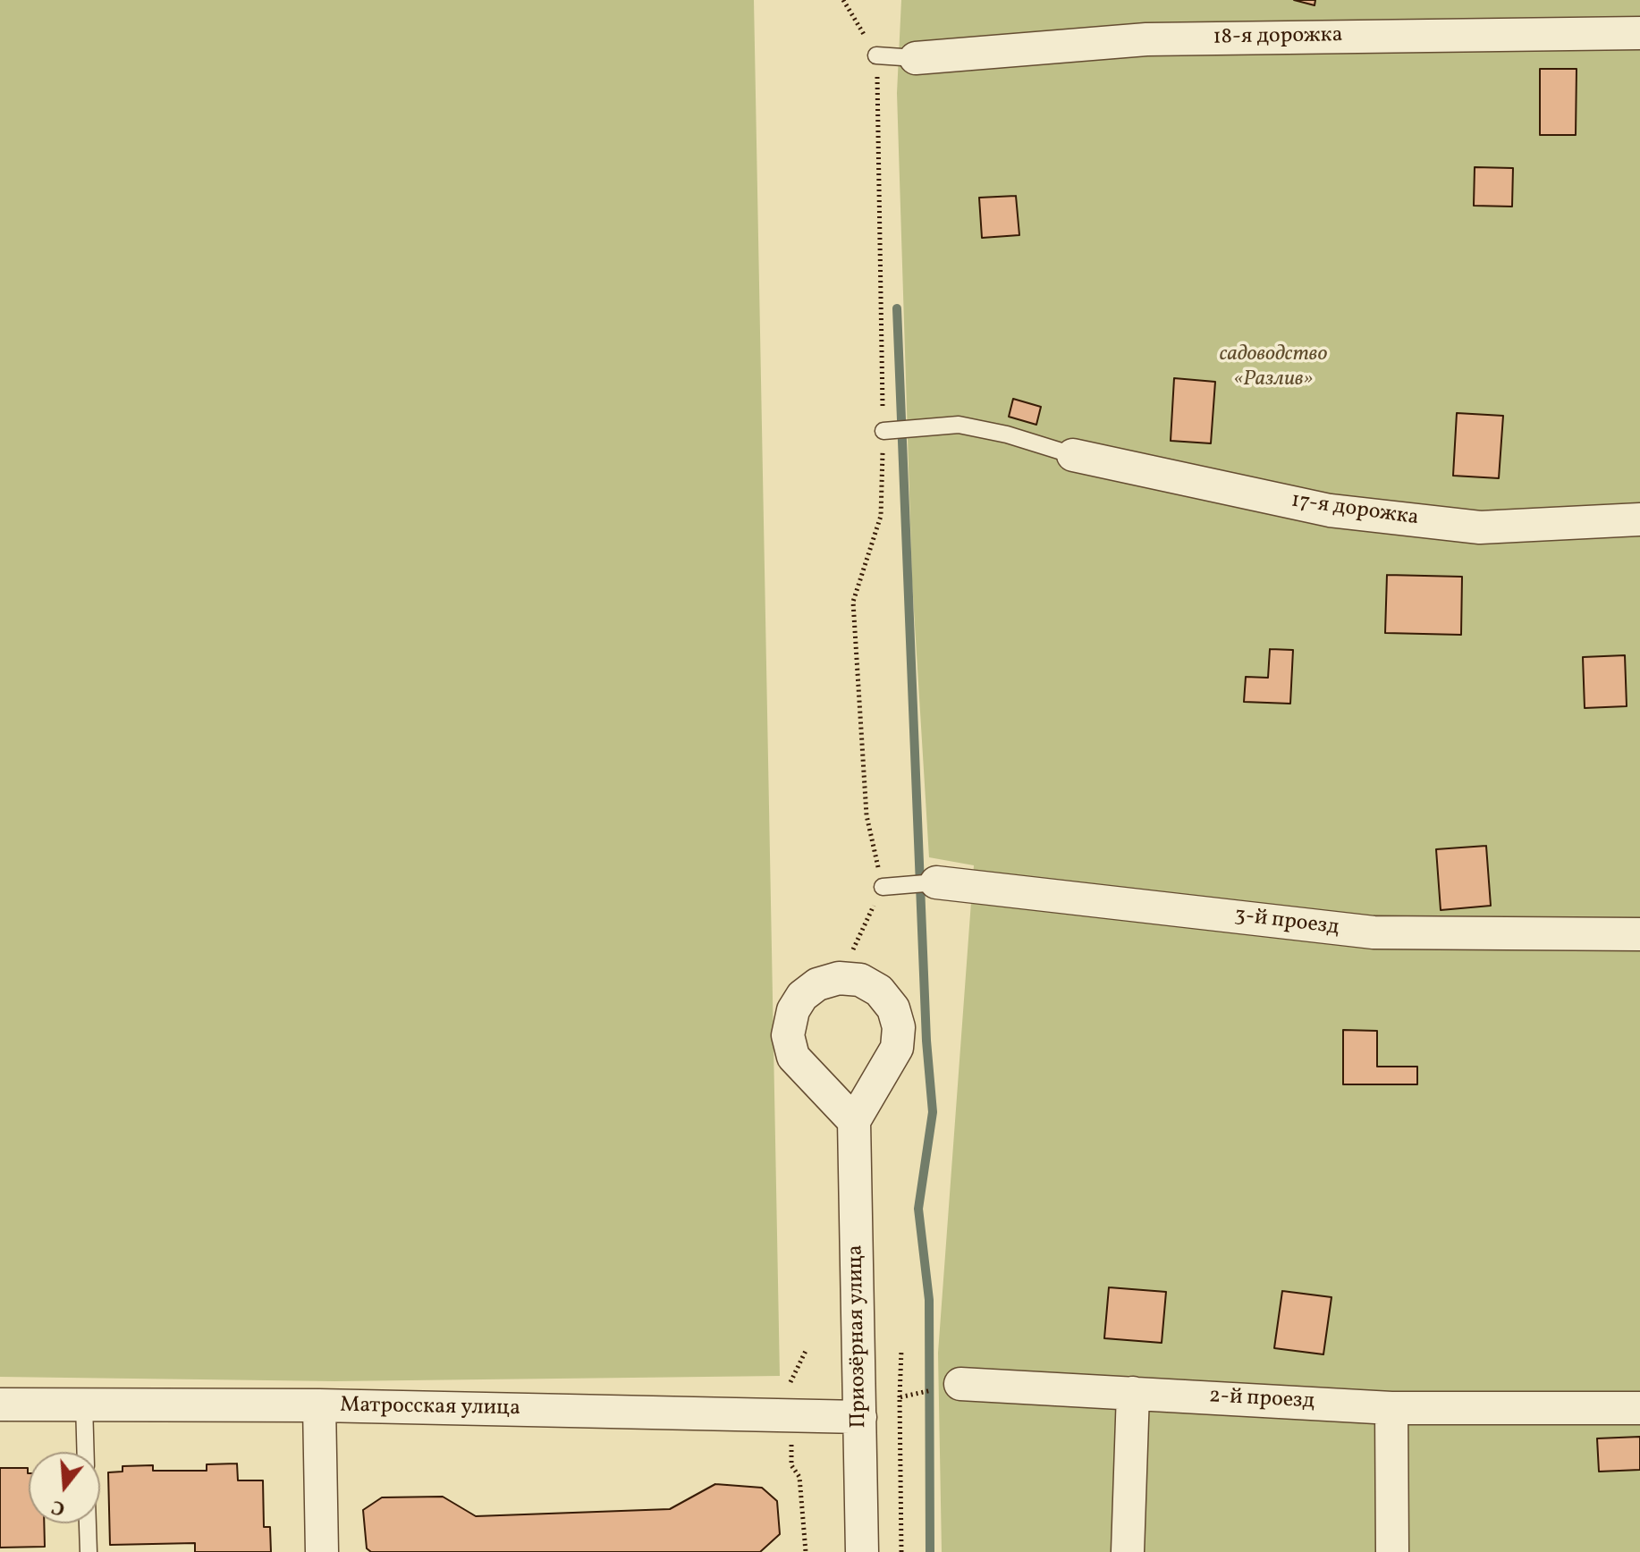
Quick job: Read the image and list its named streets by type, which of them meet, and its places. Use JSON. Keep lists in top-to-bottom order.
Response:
{
  "streets": {
    "street": [
      "18-я дорожка",
      "17-я дорожка",
      "3-й проезд",
      "Приозёрная улица",
      "2-й проезд",
      "Матросская улица"
    ]
  },
  "crossings": [
    ["Приозёрная улица", "Матросская улица"]
  ],
  "parks": ["садоводство «Разлив»"],
  "north": "bottom"
}
